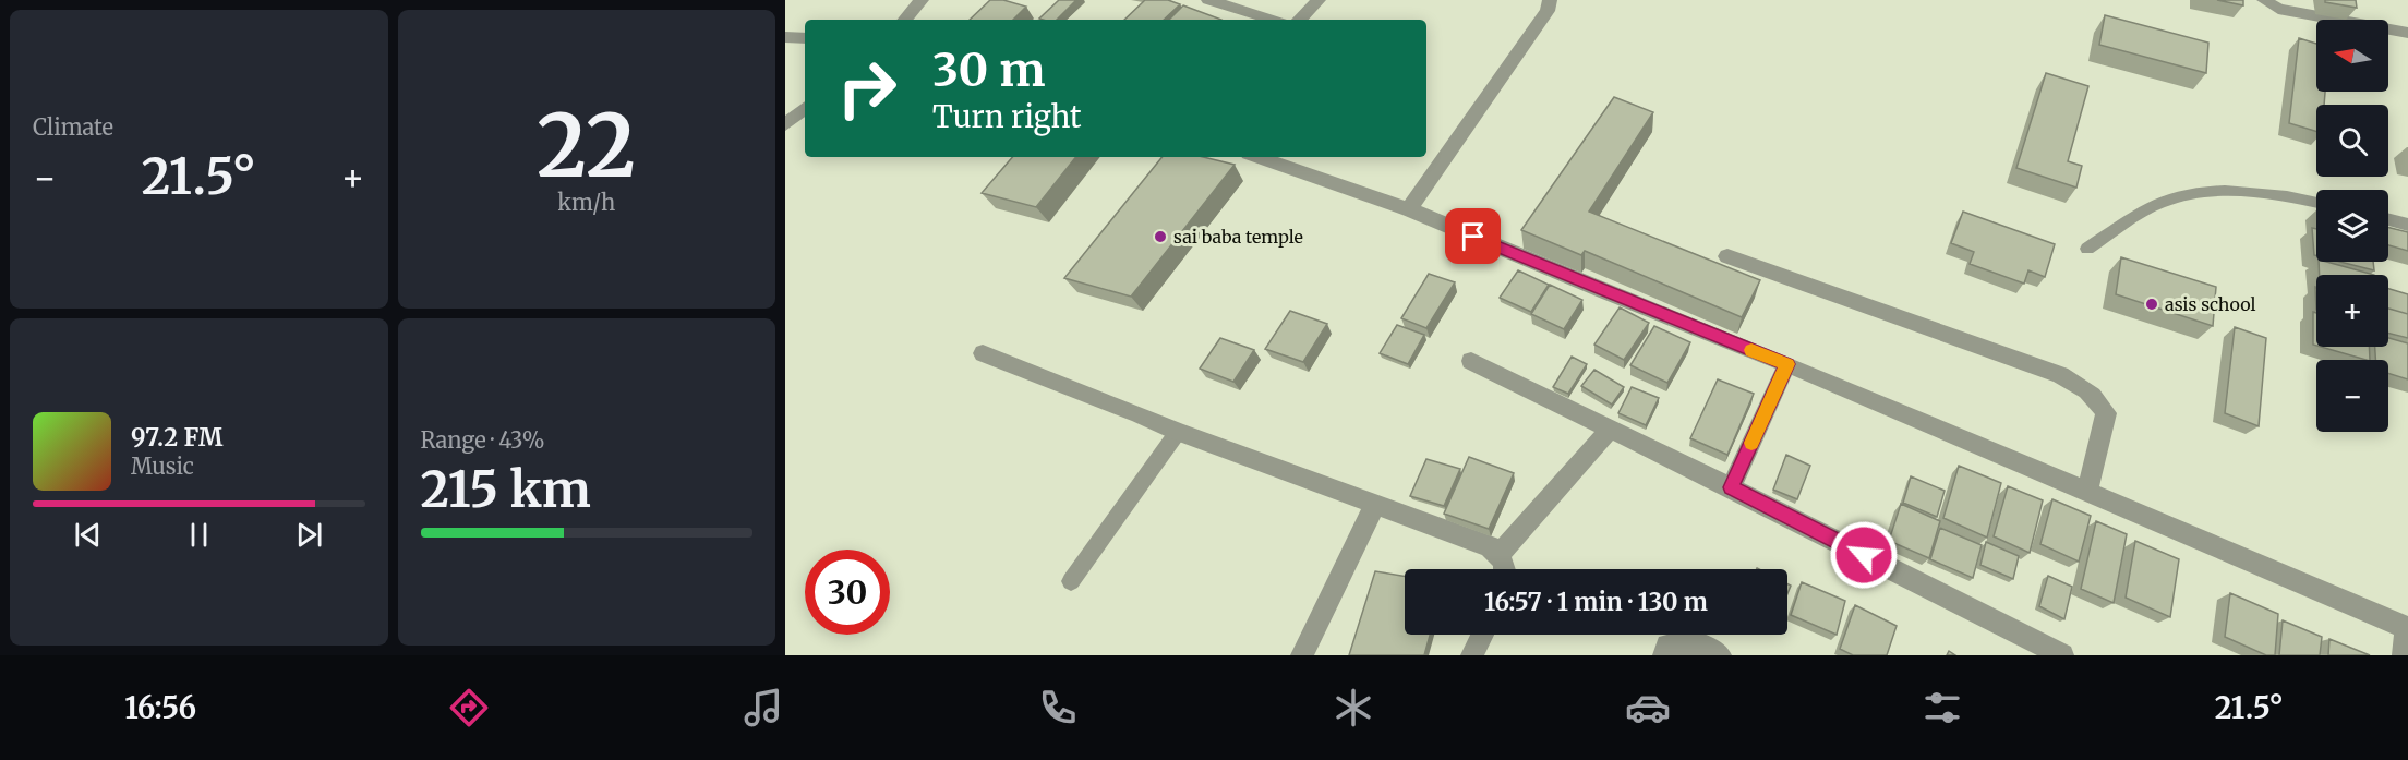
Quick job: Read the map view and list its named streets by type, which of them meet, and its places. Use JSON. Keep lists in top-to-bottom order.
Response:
{
  "places": ["sai baba temple", "asis school"],
  "north": "left",
  "page": {
    "tile": [
      "Climate",
      ["22", "km/h"],
      ["Range · 43%", "215 km"]
    ],
    "map_buttons": ["+", "−"],
    "turn": ["30 m", "Turn right"],
    "heat": ["−", "21.5°", "+"],
    "song": ["97.2 FM", "Music"],
    "limit": "30",
    "trip": "16:57 · 1 min · 130 m",
    "tabs": ["16:56", "21.5°"]
  }
}
